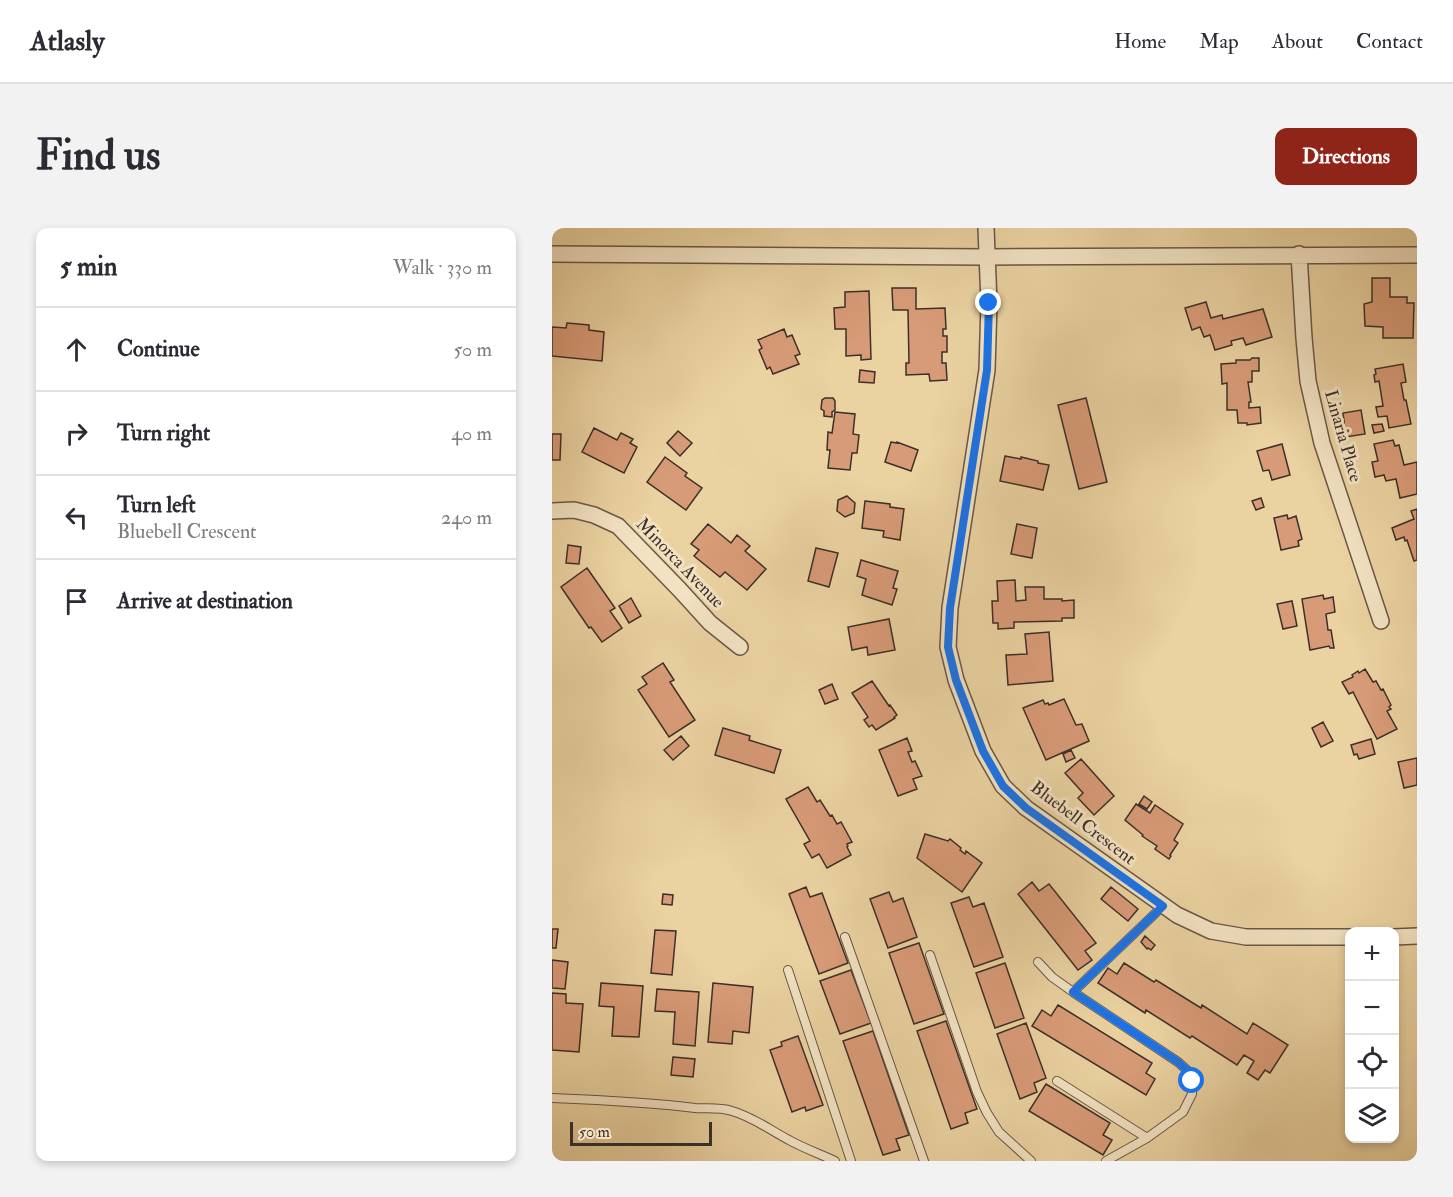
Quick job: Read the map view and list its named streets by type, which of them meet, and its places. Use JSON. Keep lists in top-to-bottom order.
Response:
{
  "streets": {
    "street": ["Linaria Place", "Minorca Avenue", "Bluebell Crescent"]
  },
  "scale_bar": "50 m",
  "page": {
    "header": "Atlasly",
    "nav": [
      "Home",
      "Map",
      "About",
      "Contact"
    ],
    "buttons": "Directions",
    "title": "Find us",
    "heading": ["5 min", "Walk · 330 m"],
    "list": [
      ["Continue", "50 m"],
      ["Turn right", "40 m"],
      ["Turn left", "Bluebell Crescent", "240 m"],
      "Arrive at destination"
    ],
    "map_buttons": ["+", "−"],
    "scale": "50 m"
  }
}
